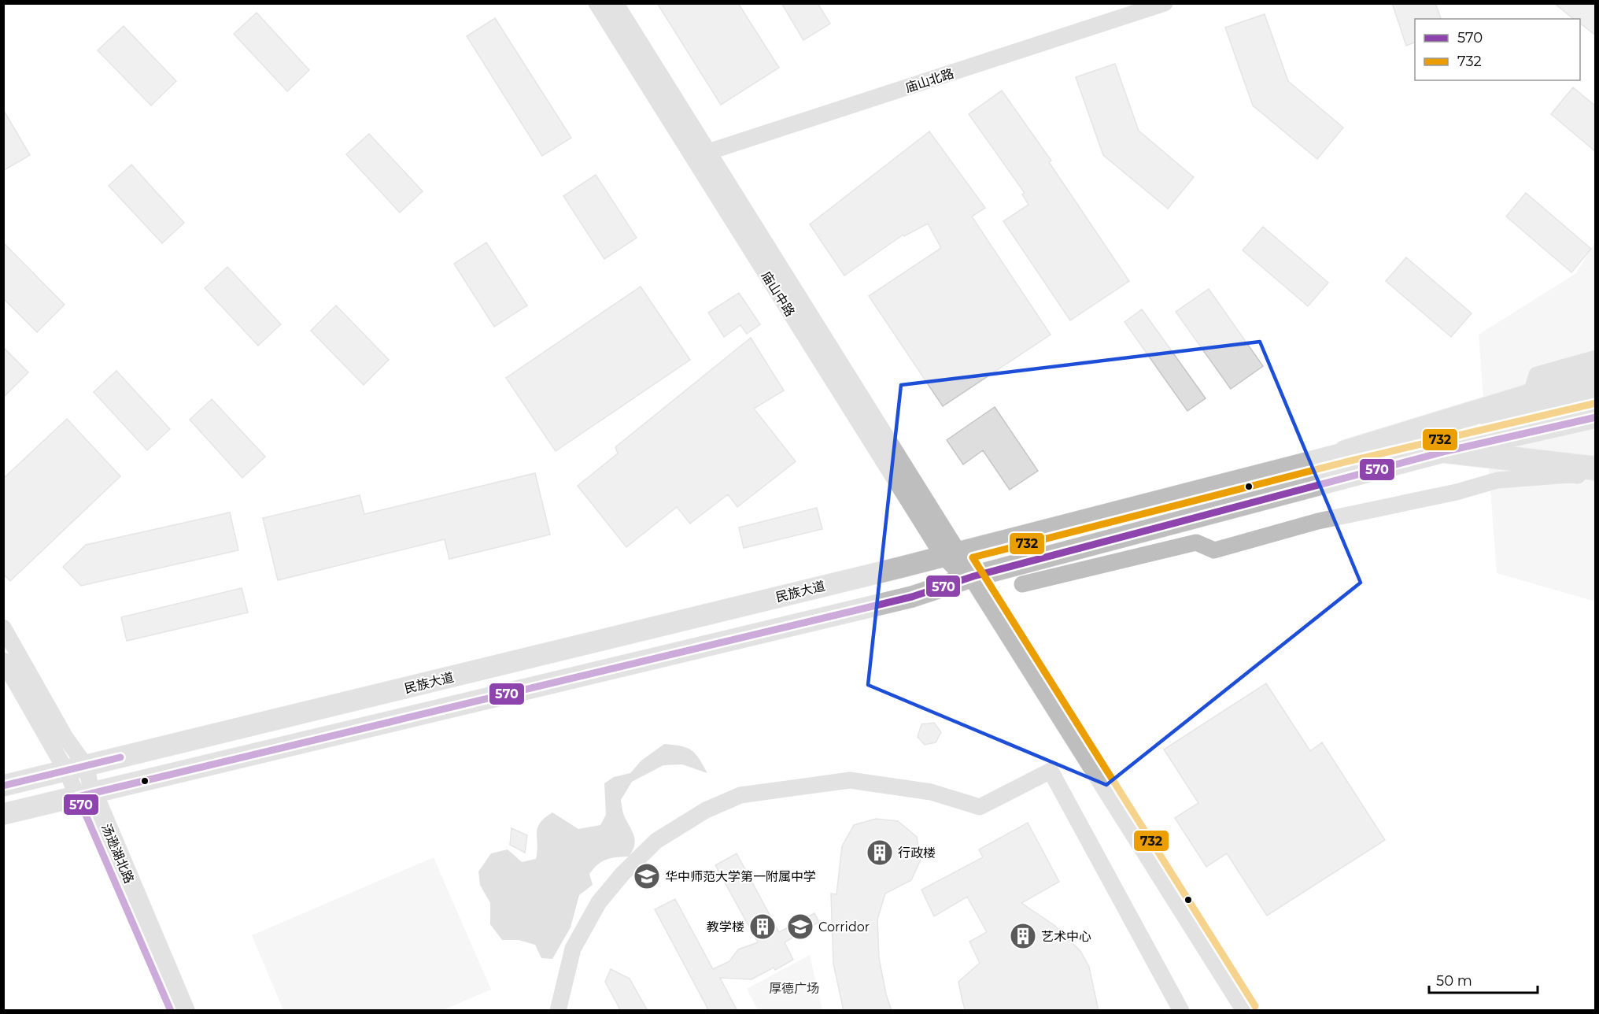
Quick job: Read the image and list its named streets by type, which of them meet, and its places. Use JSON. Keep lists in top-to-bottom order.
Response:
{
  "streets": {
    "main road": ["民族大道", "汤逊湖北路"],
    "street": ["庙山北路", "庙山中路"]
  },
  "crossings": [
    ["庙山北路", "庙山中路"],
    ["庙山中路", "民族大道"],
    ["民族大道", "汤逊湖北路"]
  ],
  "parks": ["厚德广场"],
  "places": {
    "building": ["行政楼", "教学楼", "艺术中心"],
    "school or university": ["华中师范大学第一附属中学", "Corridor"]
  },
  "lines": ["transit line 732", "transit line 570"],
  "legend": ["570", "732"],
  "scale_bar": "50 m"
}
